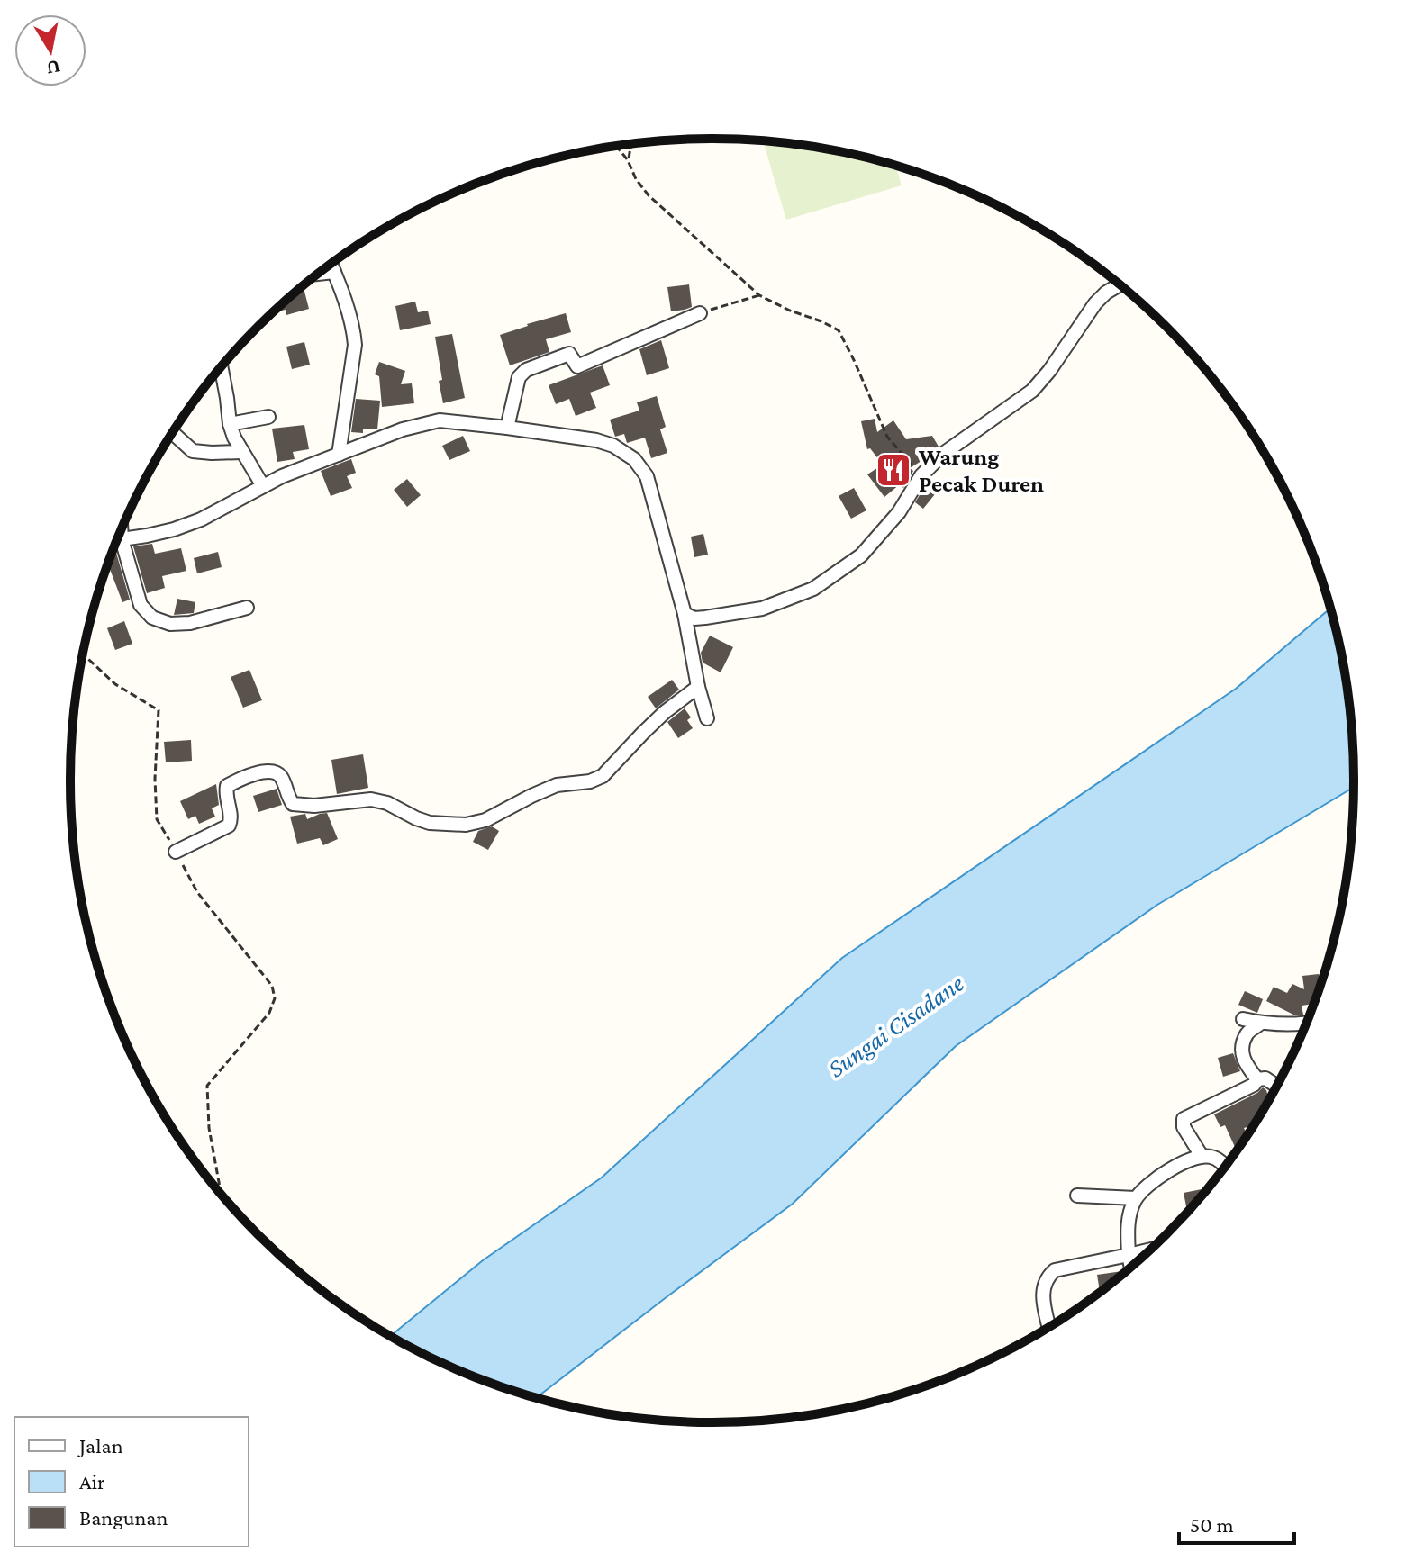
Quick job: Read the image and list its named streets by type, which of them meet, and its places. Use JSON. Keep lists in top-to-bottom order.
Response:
{
  "water": ["Sungai Cisadane"],
  "places": {
    "restaurant": ["Warung Pecak Duren"]
  },
  "legend": ["Jalan", "Air", "Bangunan"],
  "scale_bar": "50 m",
  "north": "bottom"
}
